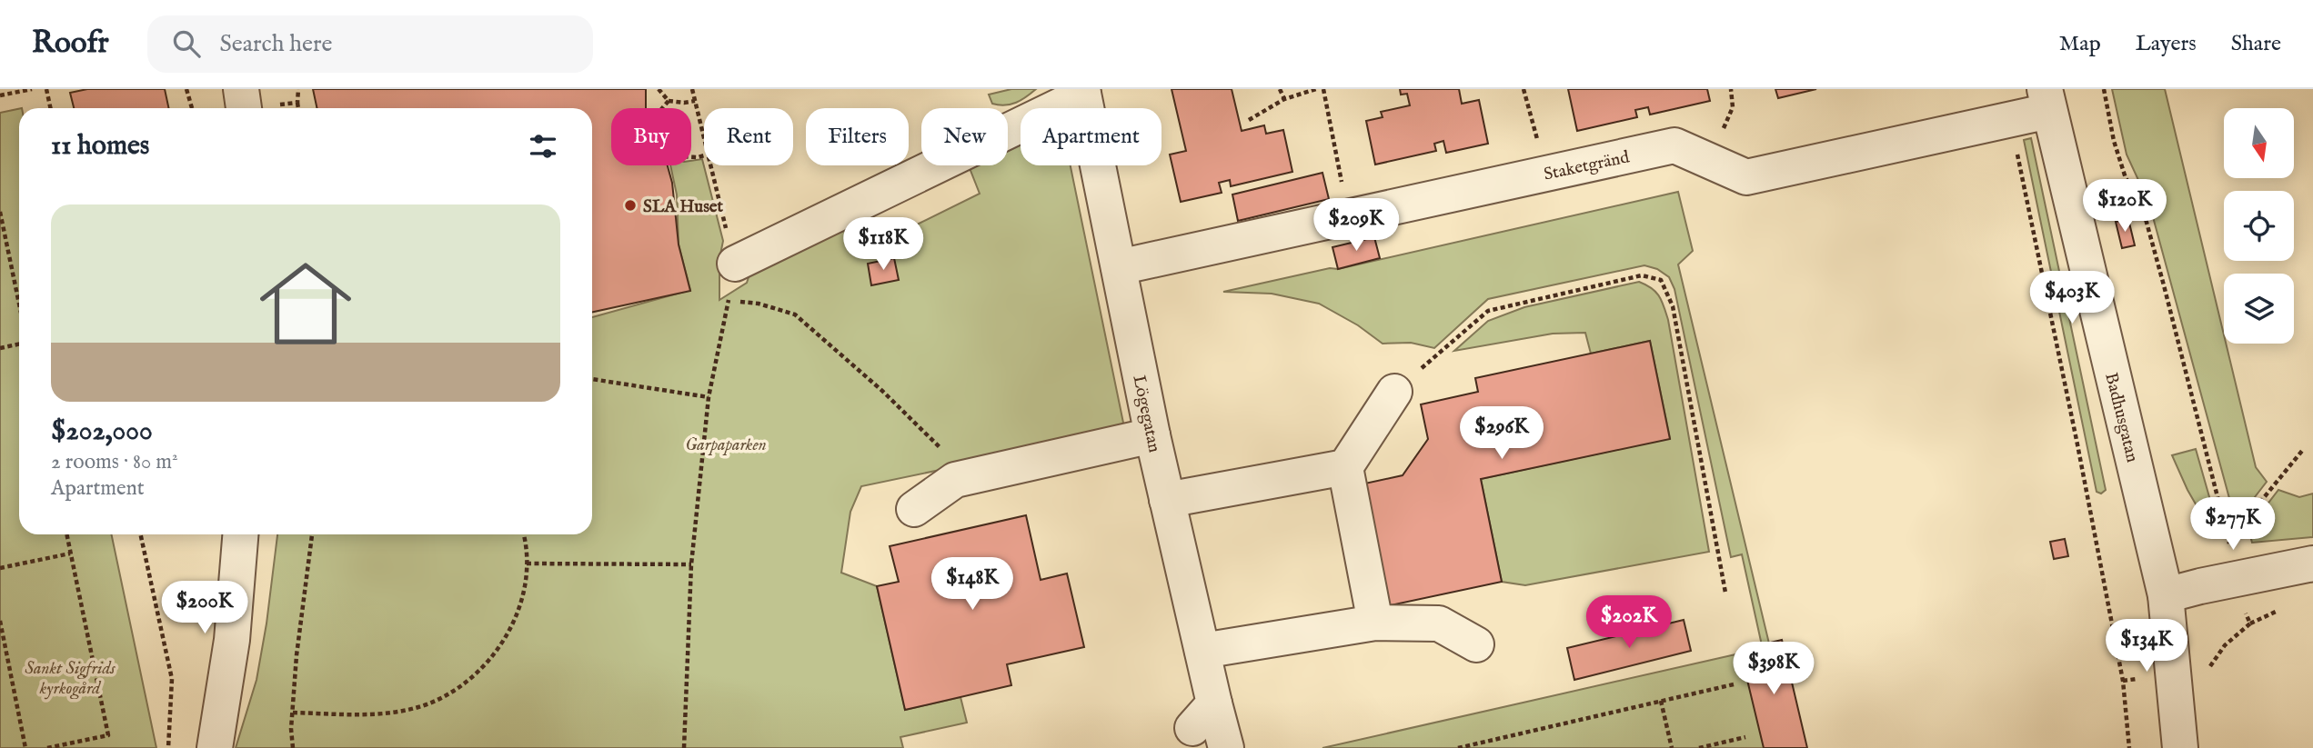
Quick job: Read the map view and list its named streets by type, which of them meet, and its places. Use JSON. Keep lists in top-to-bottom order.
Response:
{
  "streets": {
    "street": ["Staketgränd", "Lögegatan", "Badhusgatan"]
  },
  "crossings": [
    ["Staketgränd", "Lögegatan"],
    ["Staketgränd", "Badhusgatan"]
  ],
  "parks": ["Garpaparken", "Sankt Sigfrids kyrkogård"],
  "places": ["SLA Huset"],
  "north": "bottom",
  "page": {
    "header": "Roofr",
    "search": "Search here",
    "nav": ["Map", "Layers", "Share"],
    "chip": [
      "Buy",
      "Rent",
      "Filters",
      "New",
      "Apartment"
    ],
    "heading": "11 homes",
    "price": [
      "$120K",
      "$209K",
      "$118K",
      "$403K",
      "$296K",
      "$277K",
      "$148K",
      "$200K",
      "$202K",
      "$134K",
      "$398K"
    ],
    "list": [
      {
        "name": "$202,000",
        "note": "2 rooms · 80 m² · Apartment"
      }
    ]
  }
}
